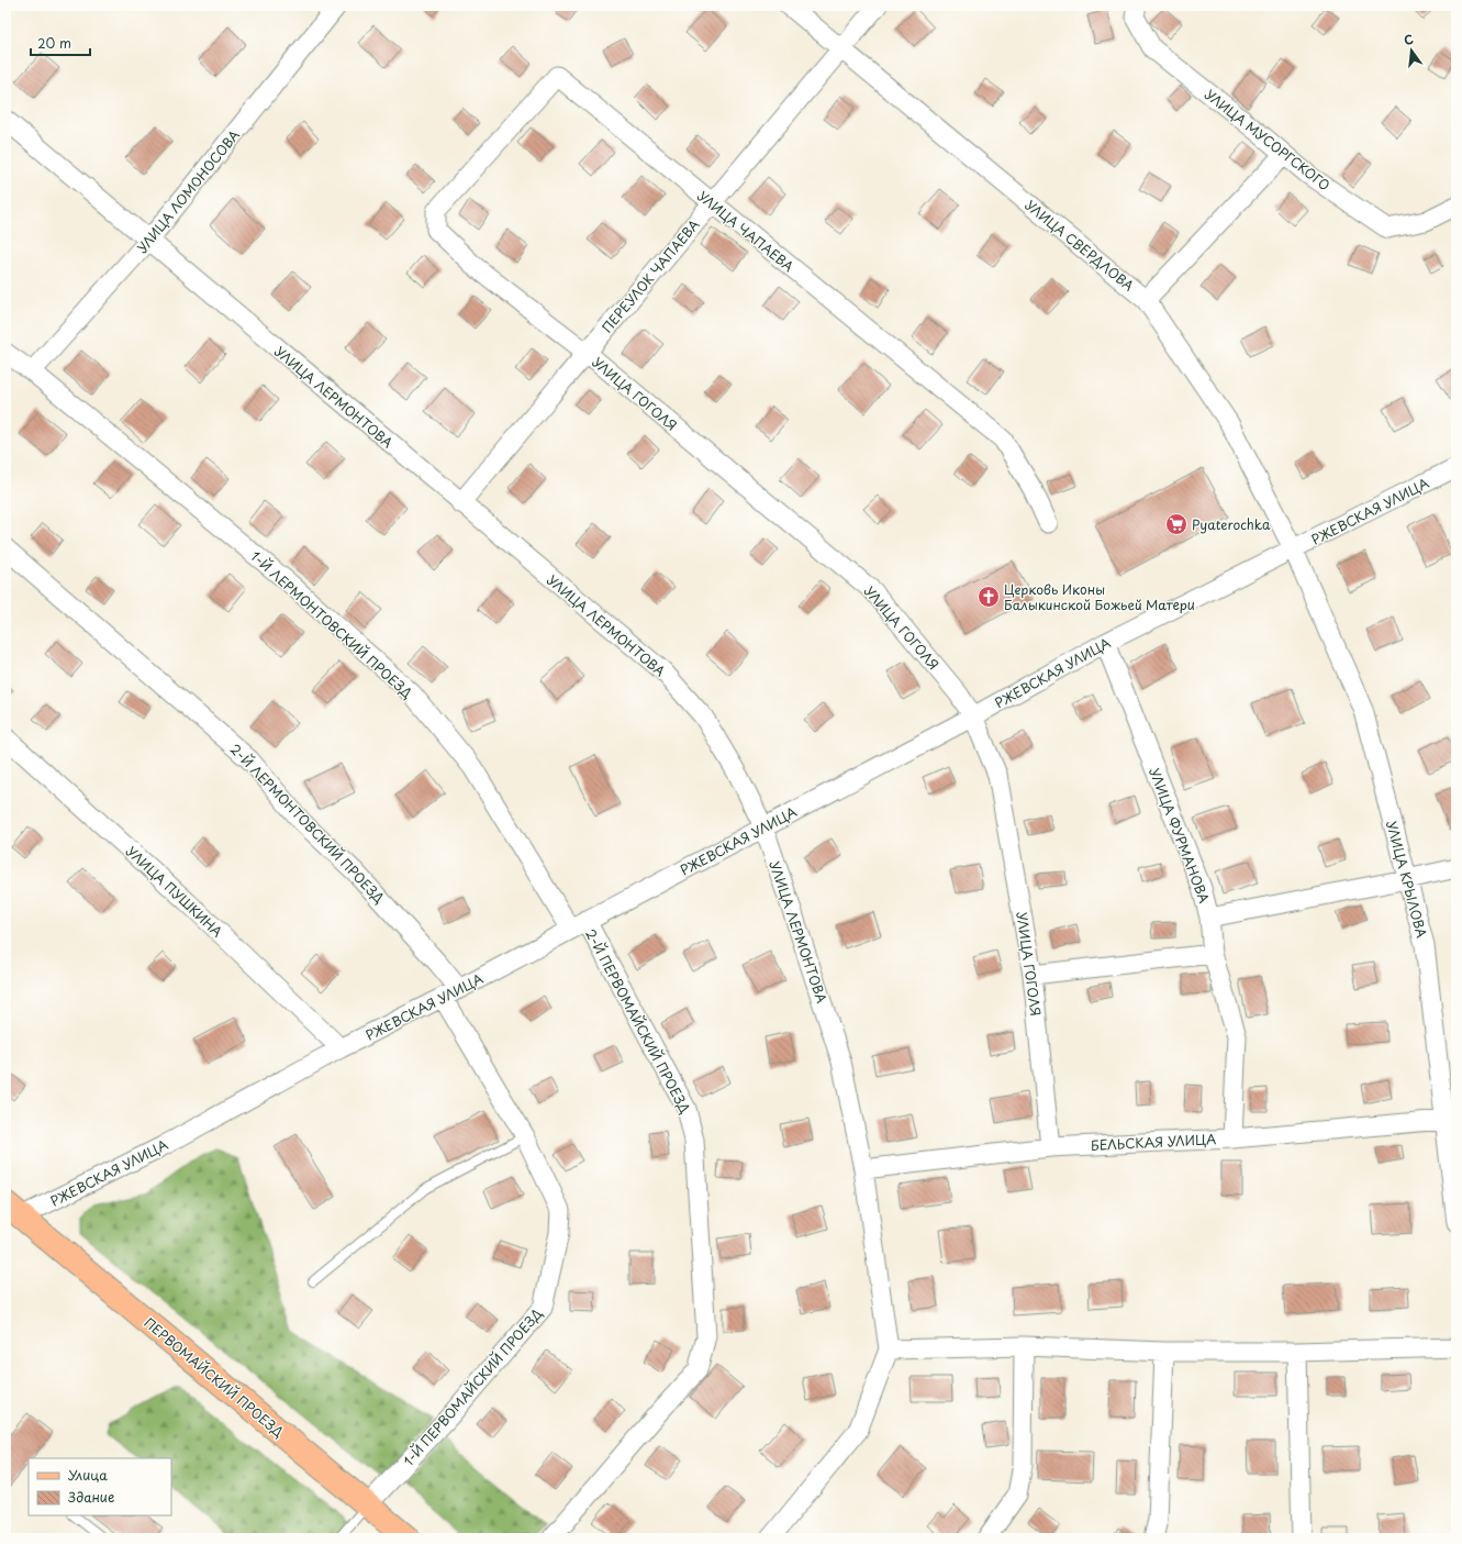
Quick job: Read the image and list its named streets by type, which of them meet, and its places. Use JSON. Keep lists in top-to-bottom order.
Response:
{
  "streets": {
    "main road": ["ПЕРВОМАЙСКИЙ ПРОЕЗД"],
    "street": [
      "УЛИЦА МУСОРГСКОГО",
      "УЛИЦА ЛОМОНОСОВА",
      "УЛИЦА ЧАПАЕВА",
      "УЛИЦА СВЕРДЛОВА",
      "ПЕРЕУЛОК ЧАПАЕВА",
      "УЛИЦА ГОГОЛЯ",
      "УЛИЦА ЛЕРМОНТОВА",
      "РЖЕВСКАЯ УЛИЦА",
      "1-Й ЛЕРМОНТОВСКИЙ ПРОЕЗД",
      "2-Й ЛЕРМОНТОВСКИЙ ПРОЕЗД",
      "УЛИЦА ФУРМАНОВА",
      "УЛИЦА КРЫЛОВА",
      "УЛИЦА ПУШКИНА",
      "2-Й ПЕРВОМАЙСКИЙ ПРОЕЗД",
      "БЕЛЬСКАЯ УЛИЦА",
      "1-Й ПЕРВОМАЙСКИЙ ПРОЕЗД"
    ]
  },
  "crossings": [
    ["УЛИЦА ЛОМОНОСОВА", "УЛИЦА ЛЕРМОНТОВА"],
    ["УЛИЦА ЛОМОНОСОВА", "1-Й ЛЕРМОНТОВСКИЙ ПРОЕЗД"],
    ["УЛИЦА ЧАПАЕВА", "ПЕРЕУЛОК ЧАПАЕВА"],
    ["УЛИЦА ЧАПАЕВА", "УЛИЦА ГОГОЛЯ"],
    ["УЛИЦА СВЕРДЛОВА", "ПЕРЕУЛОК ЧАПАЕВА"],
    ["УЛИЦА СВЕРДЛОВА", "РЖЕВСКАЯ УЛИЦА"],
    ["УЛИЦА СВЕРДЛОВА", "УЛИЦА КРЫЛОВА"],
    ["ПЕРЕУЛОК ЧАПАЕВА", "УЛИЦА ГОГОЛЯ"],
    ["ПЕРЕУЛОК ЧАПАЕВА", "УЛИЦА ЛЕРМОНТОВА"],
    ["УЛИЦА ГОГОЛЯ", "РЖЕВСКАЯ УЛИЦА"],
    ["УЛИЦА ГОГОЛЯ", "БЕЛЬСКАЯ УЛИЦА"],
    ["УЛИЦА ЛЕРМОНТОВА", "РЖЕВСКАЯ УЛИЦА"],
    ["УЛИЦА ЛЕРМОНТОВА", "БЕЛЬСКАЯ УЛИЦА"],
    ["РЖЕВСКАЯ УЛИЦА", "1-Й ЛЕРМОНТОВСКИЙ ПРОЕЗД"],
    ["РЖЕВСКАЯ УЛИЦА", "2-Й ЛЕРМОНТОВСКИЙ ПРОЕЗД"],
    ["РЖЕВСКАЯ УЛИЦА", "УЛИЦА ФУРМАНОВА"],
    ["РЖЕВСКАЯ УЛИЦА", "УЛИЦА КРЫЛОВА"],
    ["РЖЕВСКАЯ УЛИЦА", "УЛИЦА ПУШКИНА"],
    ["РЖЕВСКАЯ УЛИЦА", "2-Й ПЕРВОМАЙСКИЙ ПРОЕЗД"],
    ["РЖЕВСКАЯ УЛИЦА", "ПЕРВОМАЙСКИЙ ПРОЕЗД"],
    ["РЖЕВСКАЯ УЛИЦА", "1-Й ПЕРВОМАЙСКИЙ ПРОЕЗД"],
    ["1-Й ЛЕРМОНТОВСКИЙ ПРОЕЗД", "2-Й ПЕРВОМАЙСКИЙ ПРОЕЗД"],
    ["2-Й ЛЕРМОНТОВСКИЙ ПРОЕЗД", "1-Й ПЕРВОМАЙСКИЙ ПРОЕЗД"],
    ["УЛИЦА ФУРМАНОВА", "БЕЛЬСКАЯ УЛИЦА"],
    ["УЛИЦА КРЫЛОВА", "БЕЛЬСКАЯ УЛИЦА"],
    ["ПЕРВОМАЙСКИЙ ПРОЕЗД", "1-Й ПЕРВОМАЙСКИЙ ПРОЕЗД"]
  ],
  "places": {
    "supermarket": ["Pyaterochka"],
    "church": ["Церковь Иконы Балыкинской Божьей Матери"]
  },
  "legend": ["Улица", "Здание"],
  "scale_bar": "20 m",
  "north": "top"
}
